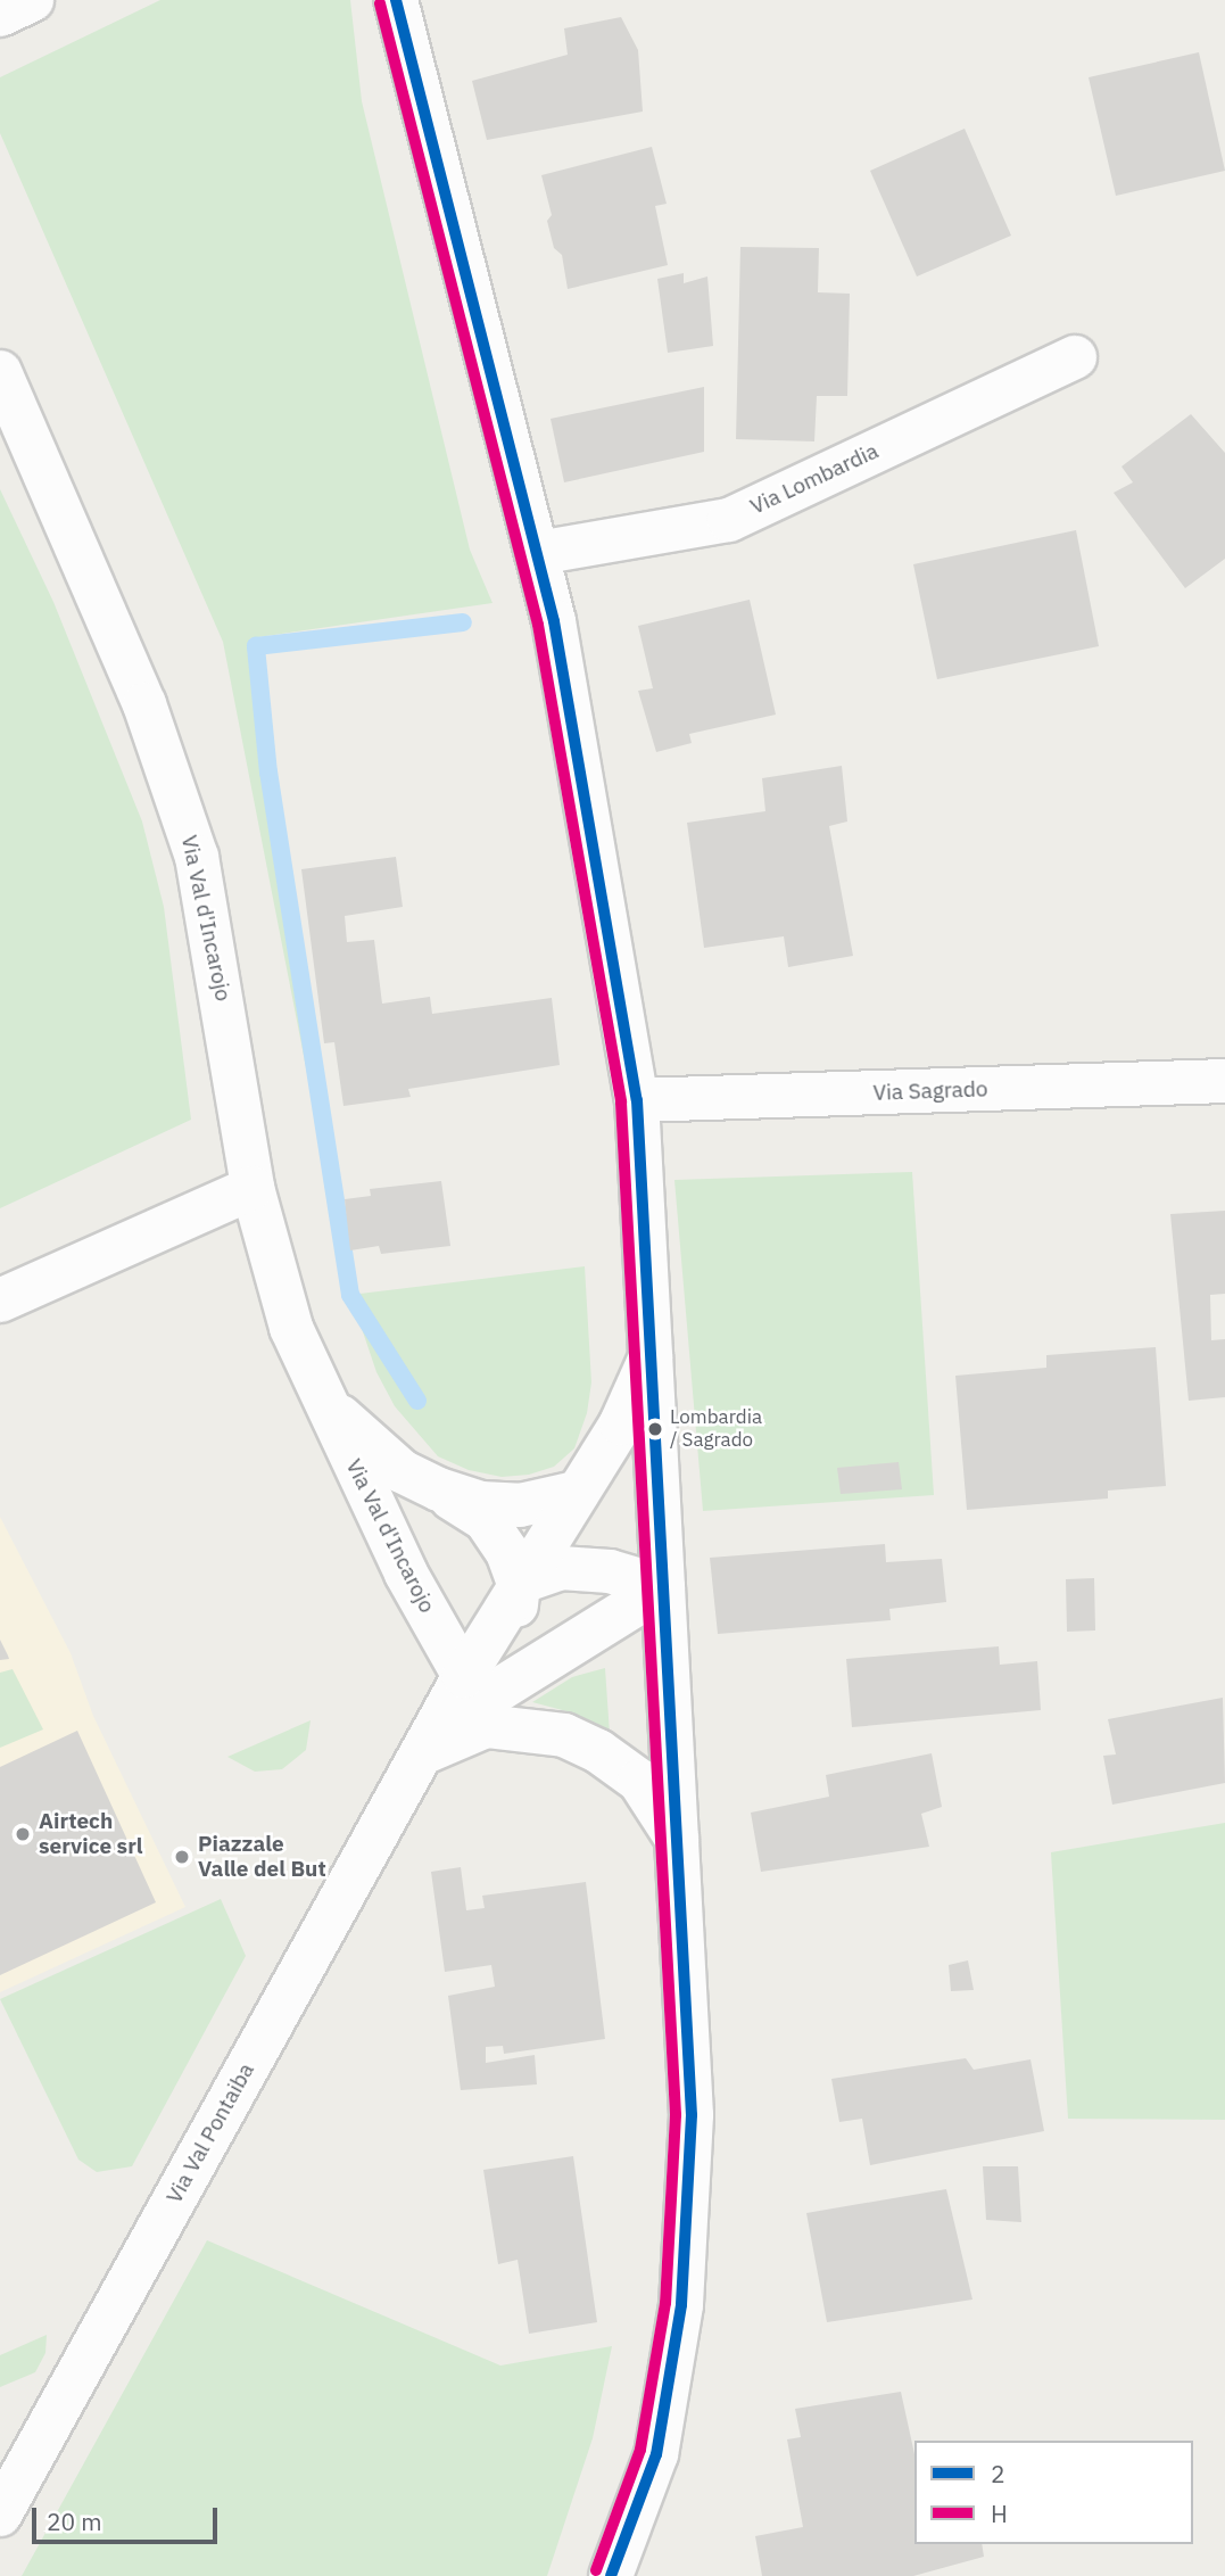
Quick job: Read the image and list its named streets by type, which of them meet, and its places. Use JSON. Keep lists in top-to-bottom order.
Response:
{
  "streets": {
    "street": [
      "Via Lombardia",
      "Via Val d'Incarojo",
      "Via Sagrado",
      "Via Val Pontaiba"
    ]
  },
  "crossings": [
    ["Via Val d'Incarojo", "Via Val Pontaiba"]
  ],
  "places": ["Lombardia / Sagrado", "Airtech service srl", "Piazzale Valle del But"],
  "lines": ["transit line 2", "transit line H"],
  "legend": ["2", "H"],
  "scale_bar": "20 m"
}
